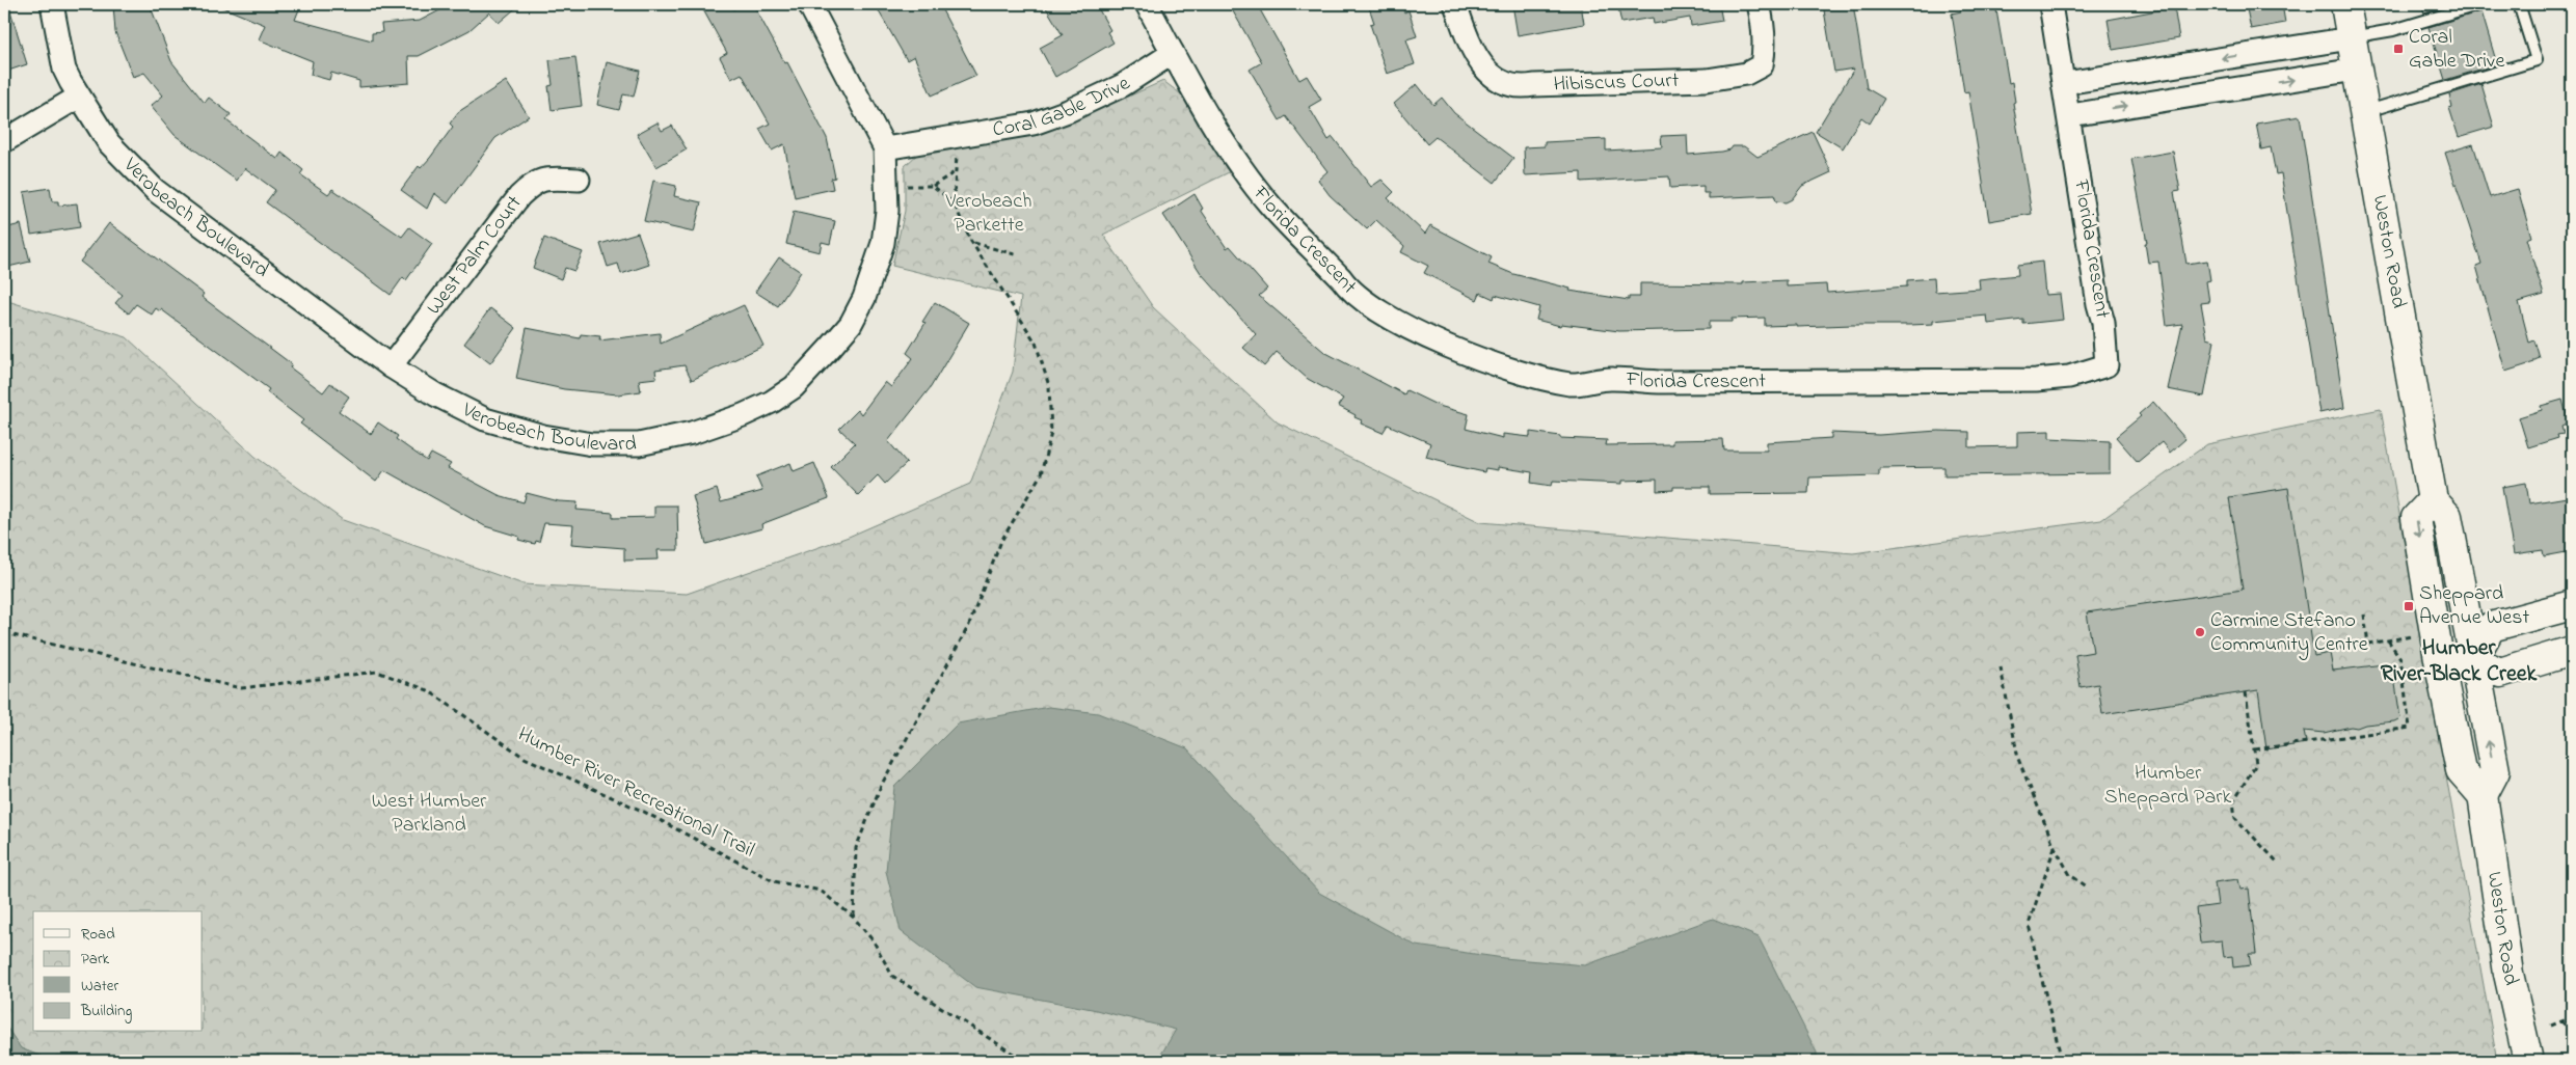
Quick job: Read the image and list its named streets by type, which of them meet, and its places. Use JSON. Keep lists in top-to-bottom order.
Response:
{
  "streets": {
    "main road": ["Weston Road"],
    "street": [
      "Hibiscus Court",
      "Coral Gable Drive",
      "Verobeach Boulevard",
      "Florida Crescent",
      "West Palm Court"
    ],
    "path": ["Humber River Recreational Trail"]
  },
  "crossings": [
    ["Coral Gable Drive", "Verobeach Boulevard"],
    ["Coral Gable Drive", "Florida Crescent"],
    ["Verobeach Boulevard", "West Palm Court"]
  ],
  "districts": ["Humber River–Black Creek"],
  "parks": ["Verobeach Parkette", "Humber Sheppard Park", "West Humber Parkland"],
  "places": {
    "transit": ["Coral Gable Drive", "Sheppard Avenue West"],
    "other": ["Carmine Stefano Community Centre"]
  },
  "legend": [
    "Road",
    "Park",
    "Water",
    "Building"
  ]
}
